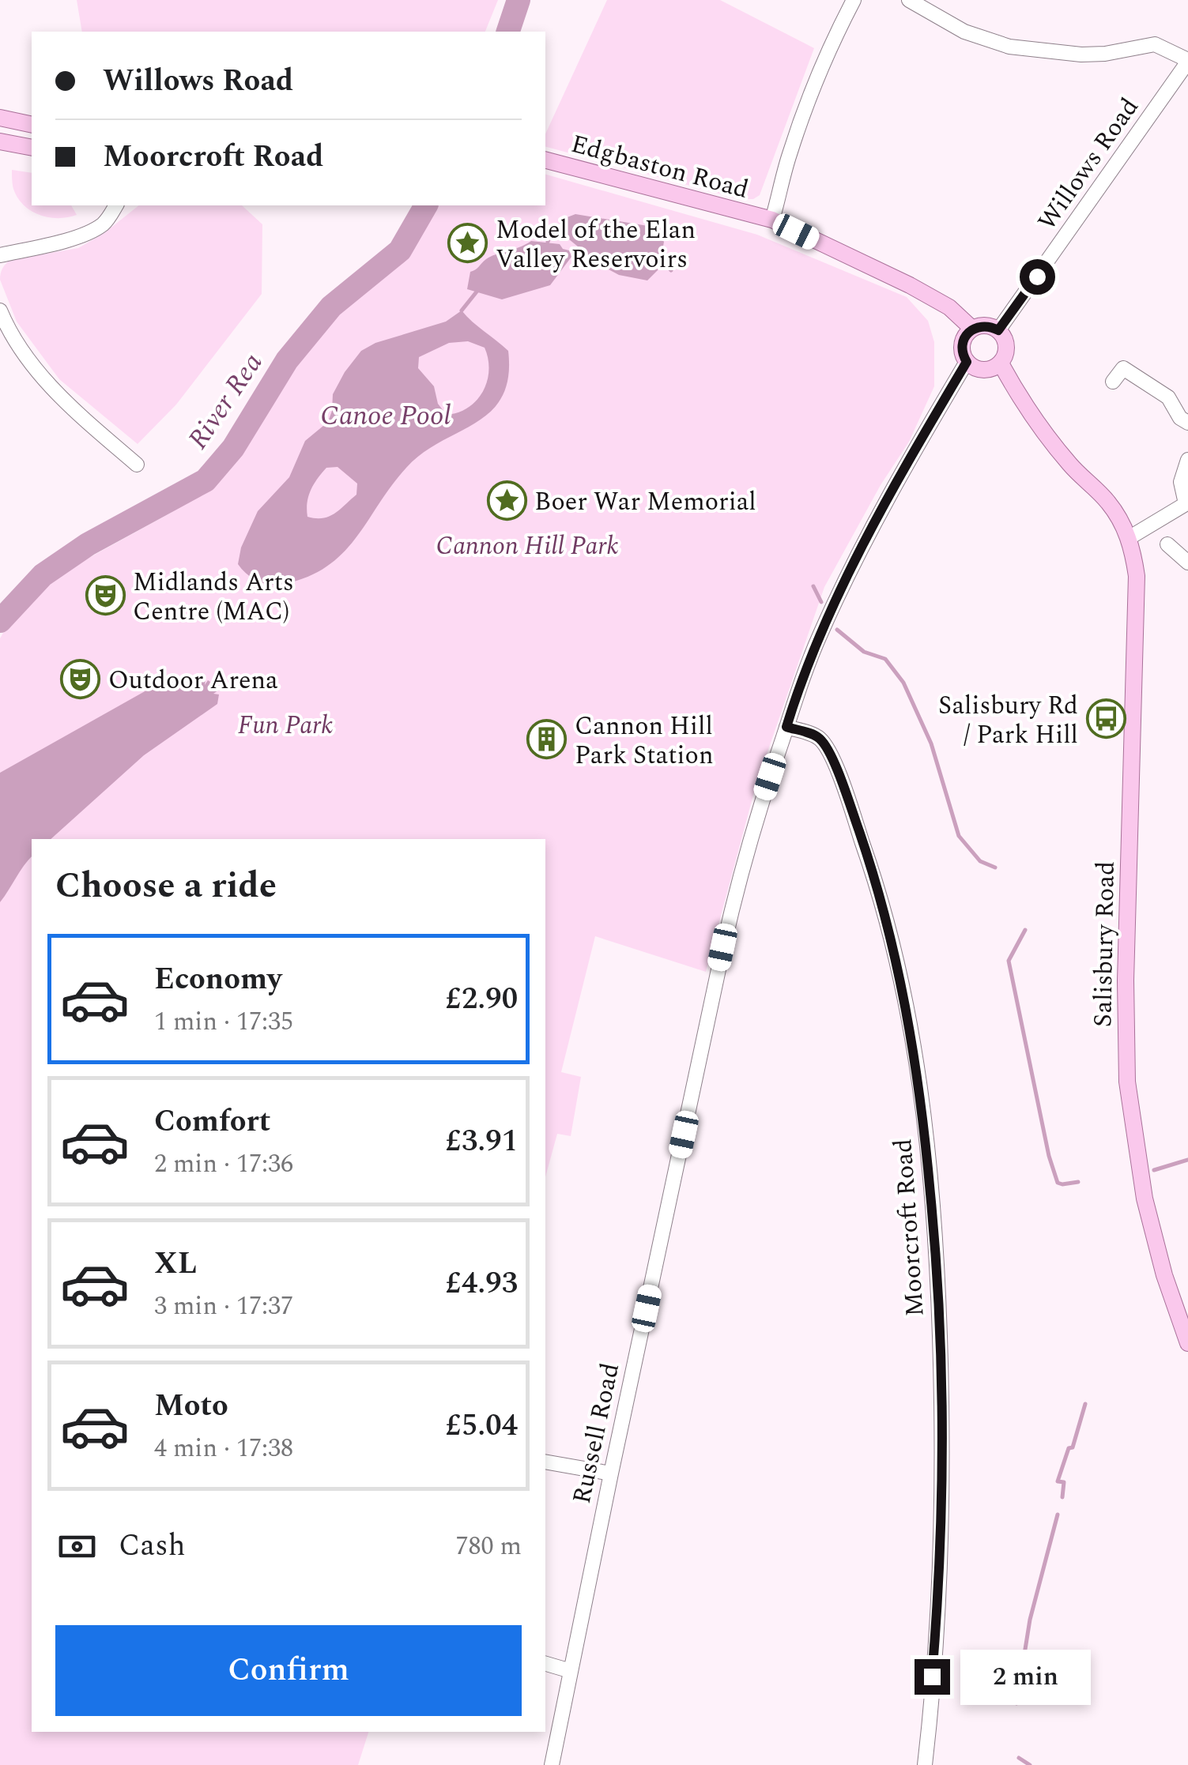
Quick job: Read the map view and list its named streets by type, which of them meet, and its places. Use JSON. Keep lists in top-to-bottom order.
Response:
{
  "streets": {
    "main road": ["Edgbaston Road", "Salisbury Road"],
    "street": ["Willows Road", "Moorcroft Road", "Russell Road"]
  },
  "crossings": [
    ["Willows Road", "Edgbaston Road"],
    ["Willows Road", "Russell Road"],
    ["Edgbaston Road", "Russell Road"],
    ["Moorcroft Road", "Russell Road"]
  ],
  "water": ["River Rea", "Canoe Pool"],
  "parks": ["Cannon Hill Park", "Fun Park"],
  "places": {
    "place": ["Model of the Elan Valley Reservoirs", "Boer War Memorial"],
    "theatre": ["Midlands Arts Centre (MAC)", "Outdoor Arena"],
    "bus stop": ["Salisbury Rd / Park Hill"],
    "building": ["Cannon Hill Park Station"]
  },
  "page": {
    "banner": ["Willows Road", "Moorcroft Road"],
    "heading": "Choose a ride",
    "list": [
      {
        "name": "Economy",
        "note": "1 min · 17:35",
        "value": "£2.90"
      },
      {
        "name": "Comfort",
        "note": "2 min · 17:36",
        "value": "£3.91"
      },
      {
        "name": "XL",
        "note": "3 min · 17:37",
        "value": "£4.93"
      },
      {
        "name": "Moto",
        "note": "4 min · 17:38",
        "value": "£5.04"
      }
    ],
    "pay": ["Cash", "780 m"],
    "buttons": "Confirm",
    "bubble": "2 min"
  }
}
